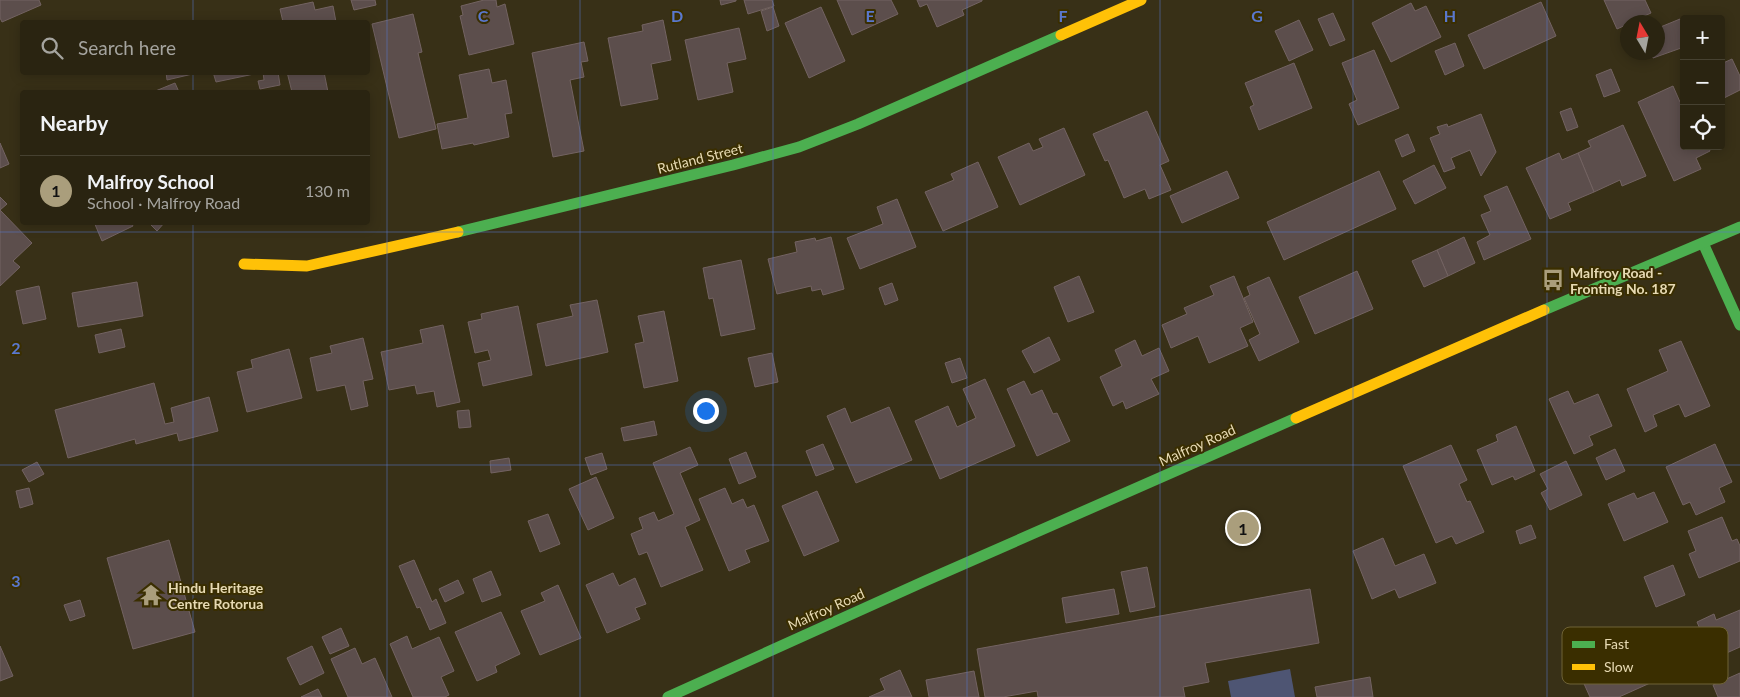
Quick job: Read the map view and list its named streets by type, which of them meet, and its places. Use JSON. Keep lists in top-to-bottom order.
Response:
{
  "streets": {
    "main road": ["Rutland Street", "Malfroy Road"]
  },
  "places": {
    "bus stop": ["Malfroy Road - Fronting No. 187"],
    "temple": ["Hindu Heritage Centre Rotorua"]
  },
  "legend": ["Fast", "Slow"],
  "north": "top",
  "page": {
    "map_buttons": ["+", "−"],
    "search": "Search here",
    "heading": "Nearby",
    "list": [
      {
        "mark": "1",
        "name": "Malfroy School",
        "note": "School · Malfroy Road",
        "value": "130 m"
      }
    ],
    "pins": "1"
  },
  "grid": {
    "columns": [
      "C",
      "D",
      "E",
      "F",
      "G",
      "H"
    ],
    "rows": ["2", "3"]
  }
}
